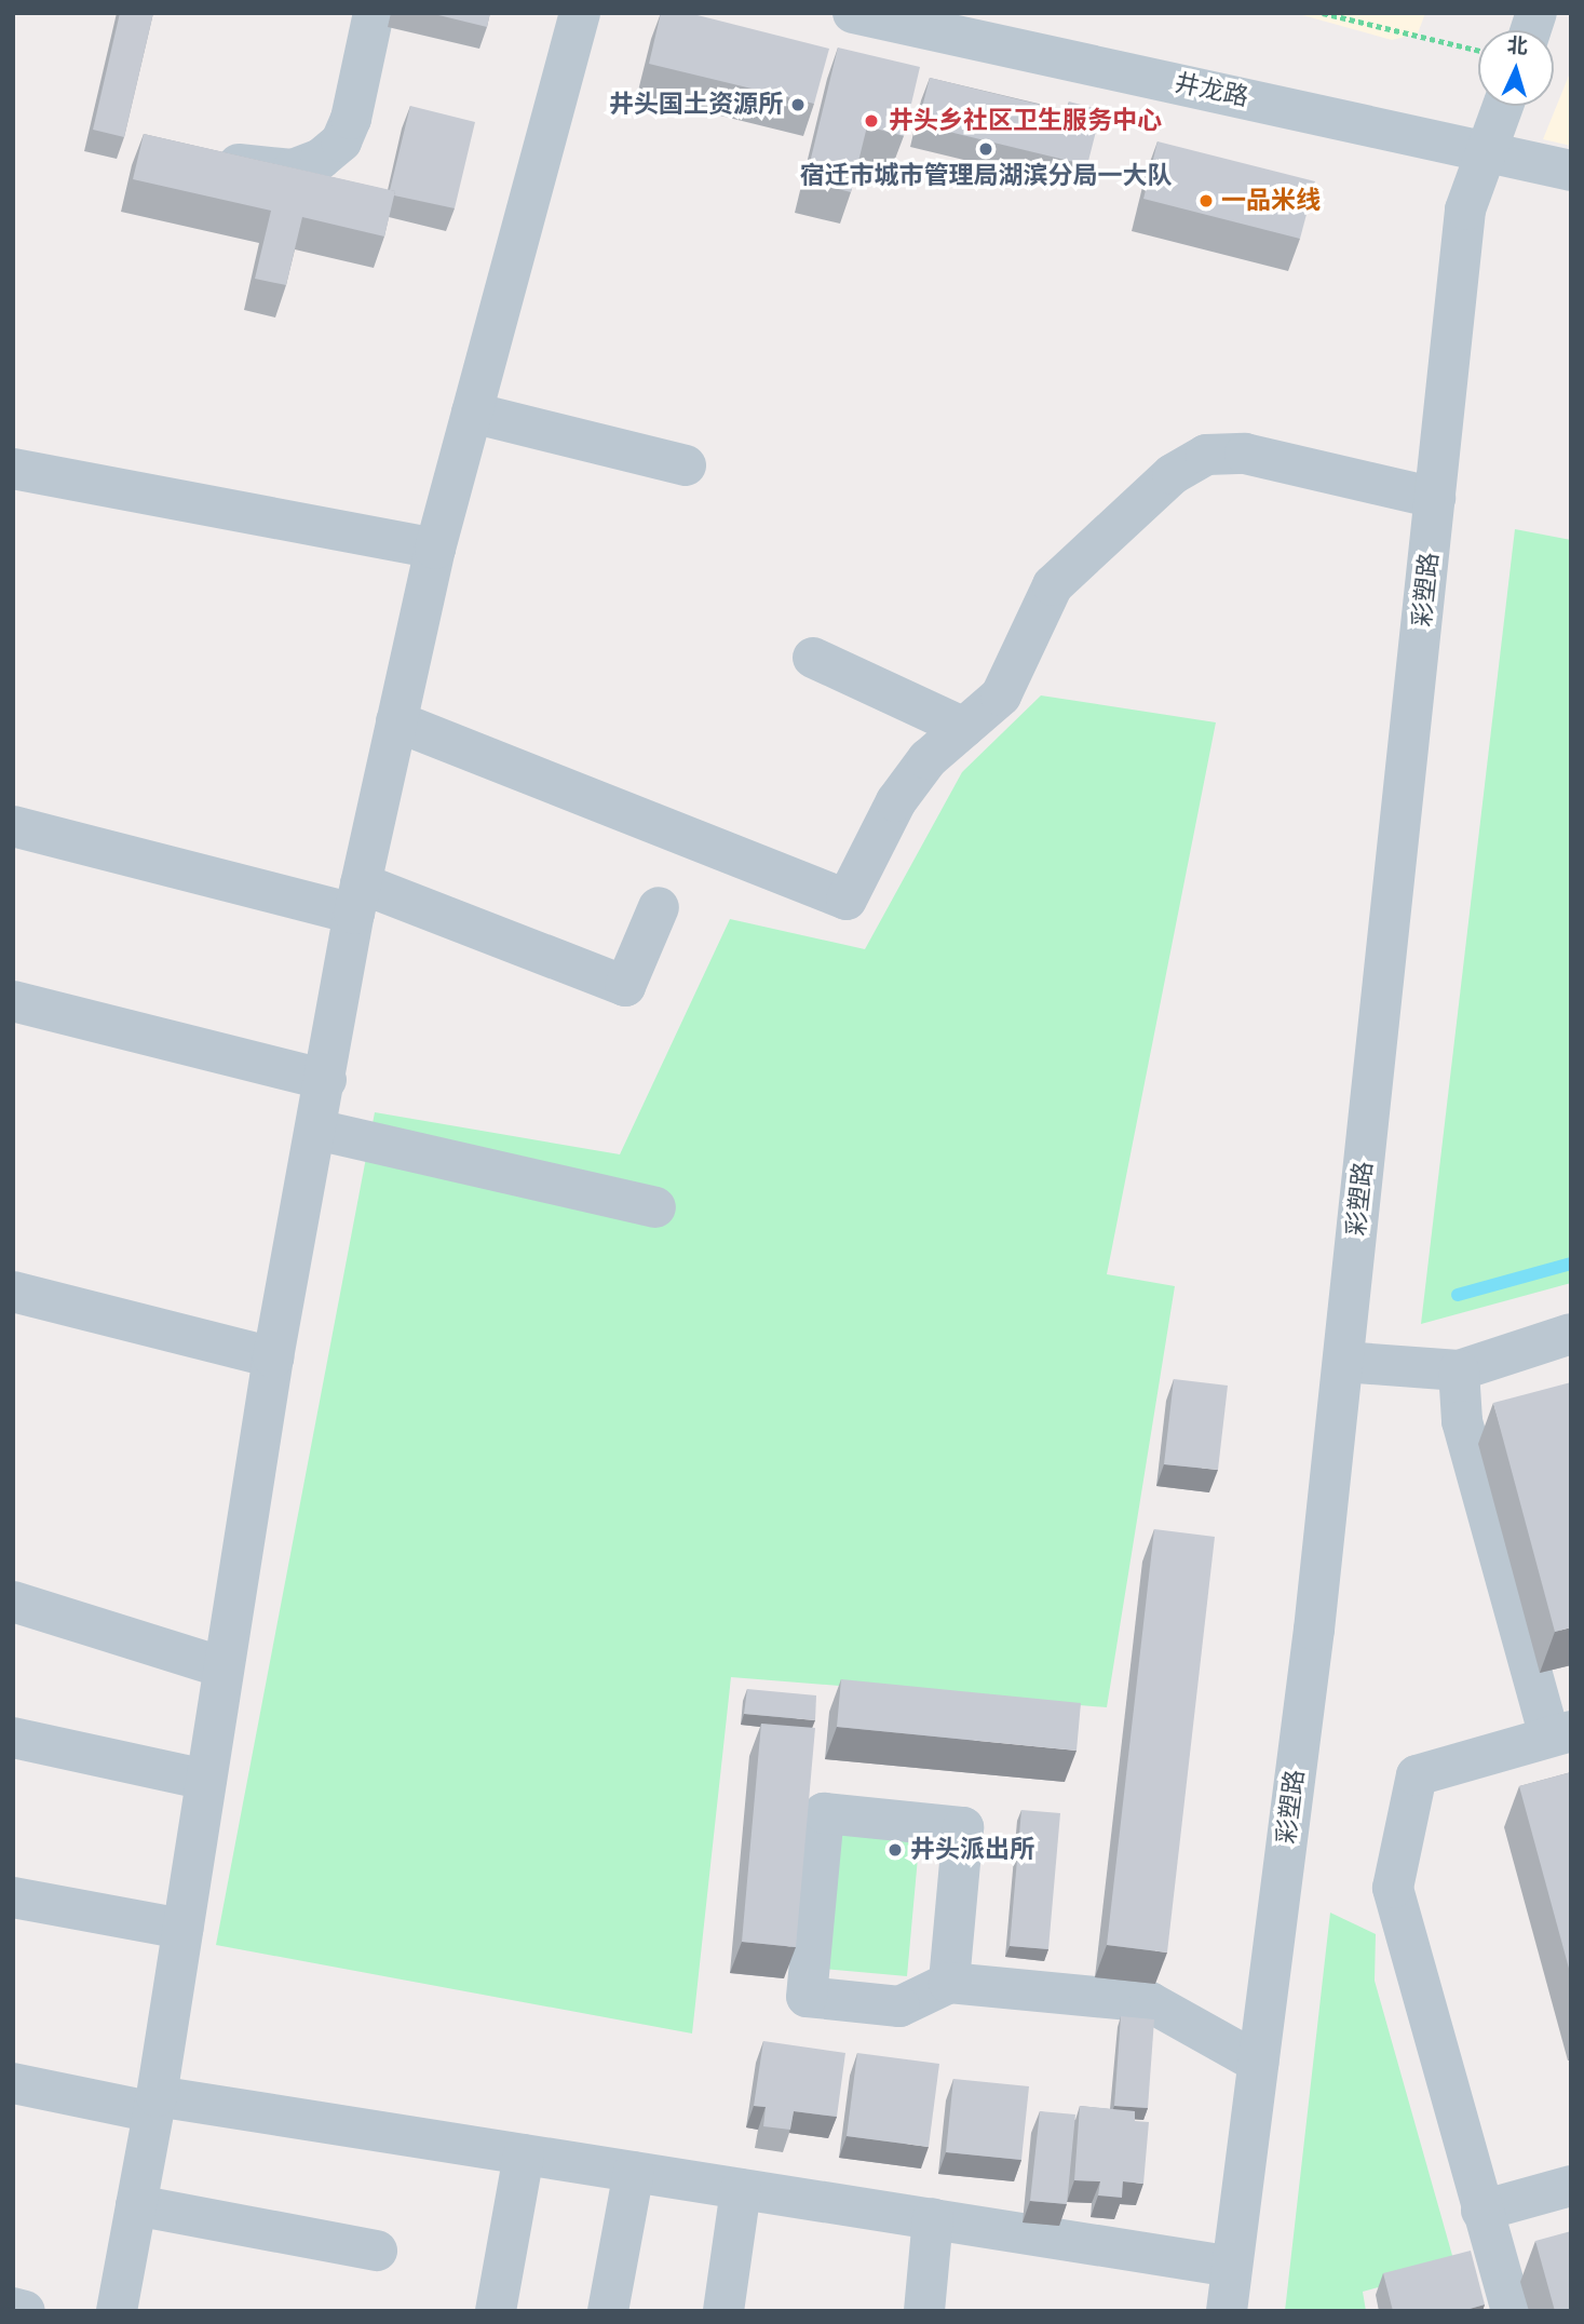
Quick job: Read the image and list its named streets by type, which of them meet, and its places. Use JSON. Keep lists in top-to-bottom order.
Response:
{
  "streets": {
    "street": ["井龙路", "彩塑路"]
  },
  "crossings": [
    ["井龙路", "彩塑路"]
  ],
  "places": [
    "井头国土资源所",
    "井头乡社区卫生服务中心",
    "宿迁市城市管理局湖滨分局一大队",
    "一品米线",
    "井头派出所"
  ],
  "north": "top"
}
